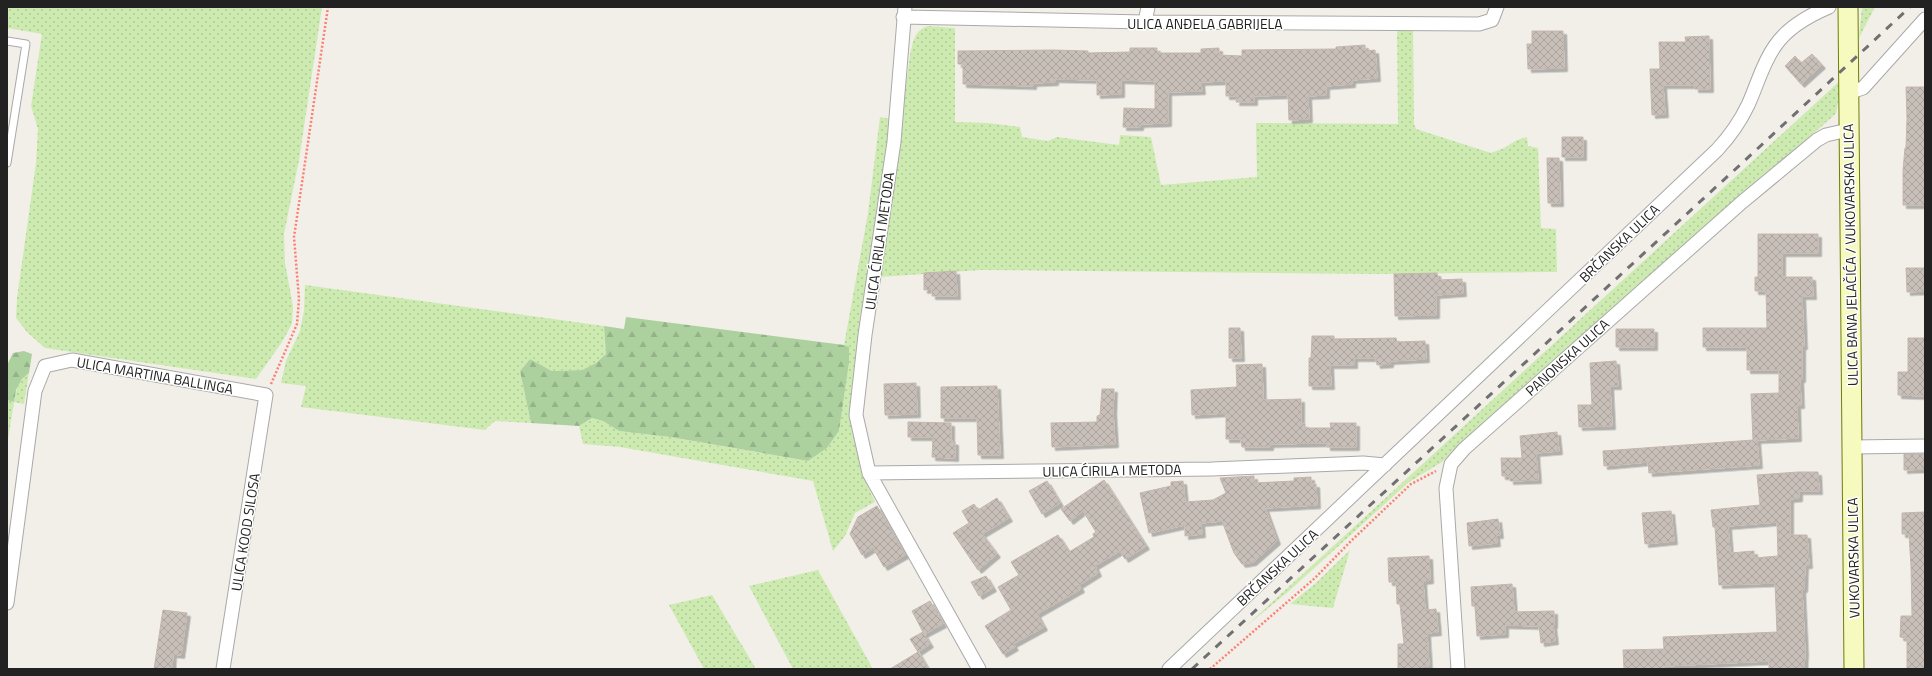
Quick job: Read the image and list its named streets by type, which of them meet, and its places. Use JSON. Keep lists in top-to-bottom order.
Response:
{
  "streets": {
    "main road": ["ULICA BANA JELAČIĆA / VUKOVARSKA ULICA", "VUKOVARSKA ULICA"],
    "street": [
      "ULICA ANĐELA GABRIJELA",
      "ULICA ĆIRILA I METODA",
      "BRČANSKA ULICA",
      "PANONSKA ULICA",
      "ULICA MARTINA BALLINGA",
      "ULICA KOOD SILOSA"
    ]
  },
  "crossings": [
    ["ULICA ANĐELA GABRIJELA", "ULICA ĆIRILA I METODA"],
    ["ULICA ĆIRILA I METODA", "BRČANSKA ULICA"],
    ["ULICA BANA JELAČIĆA / VUKOVARSKA ULICA", "PANONSKA ULICA"],
    ["ULICA BANA JELAČIĆA / VUKOVARSKA ULICA", "VUKOVARSKA ULICA"],
    ["ULICA MARTINA BALLINGA", "ULICA KOOD SILOSA"]
  ]
}
